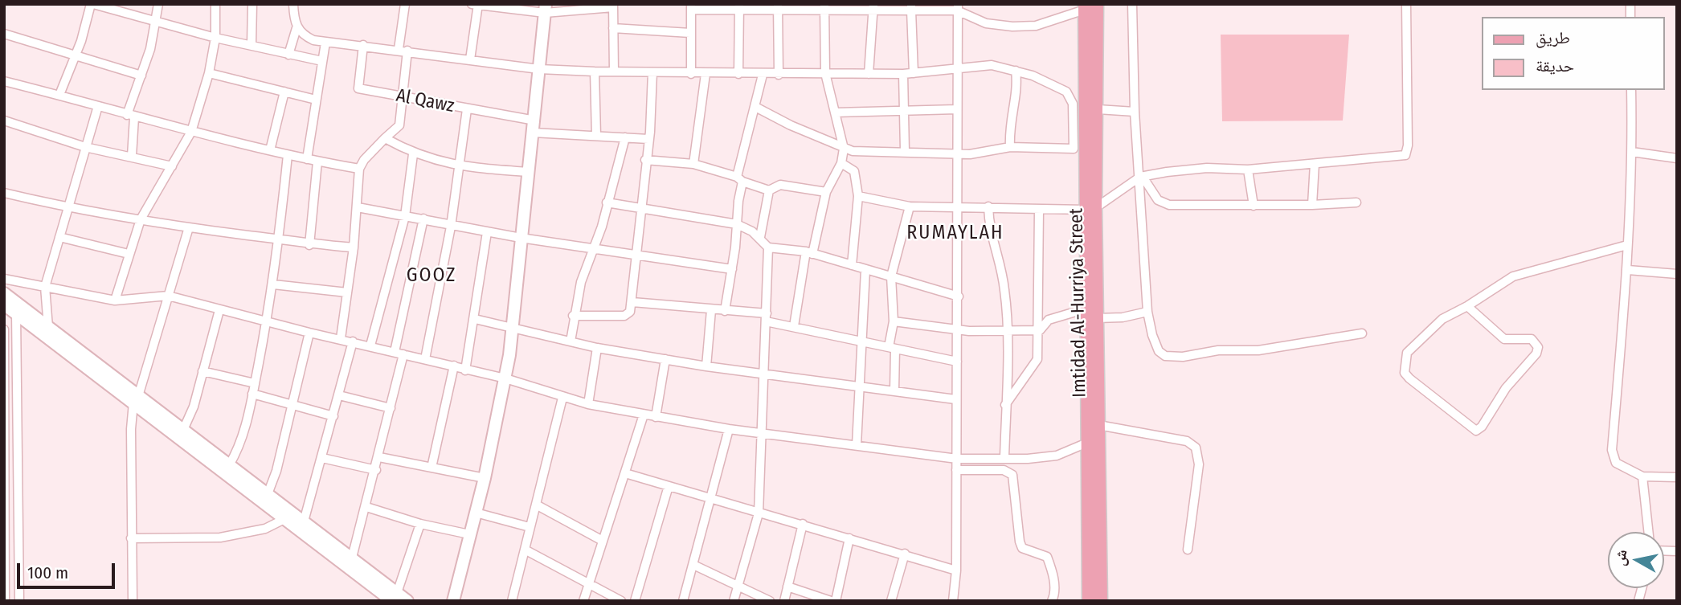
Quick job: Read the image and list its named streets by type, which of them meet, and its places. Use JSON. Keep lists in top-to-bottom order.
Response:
{
  "streets": {
    "main road": ["Imtidad Al-Hurriya Street"],
    "street": ["Al Qawz"]
  },
  "districts": ["RUMAYLAH", "GOOZ"],
  "legend": ["طريق", "حديقة"],
  "scale_bar": "100 m",
  "north": "left"
}
